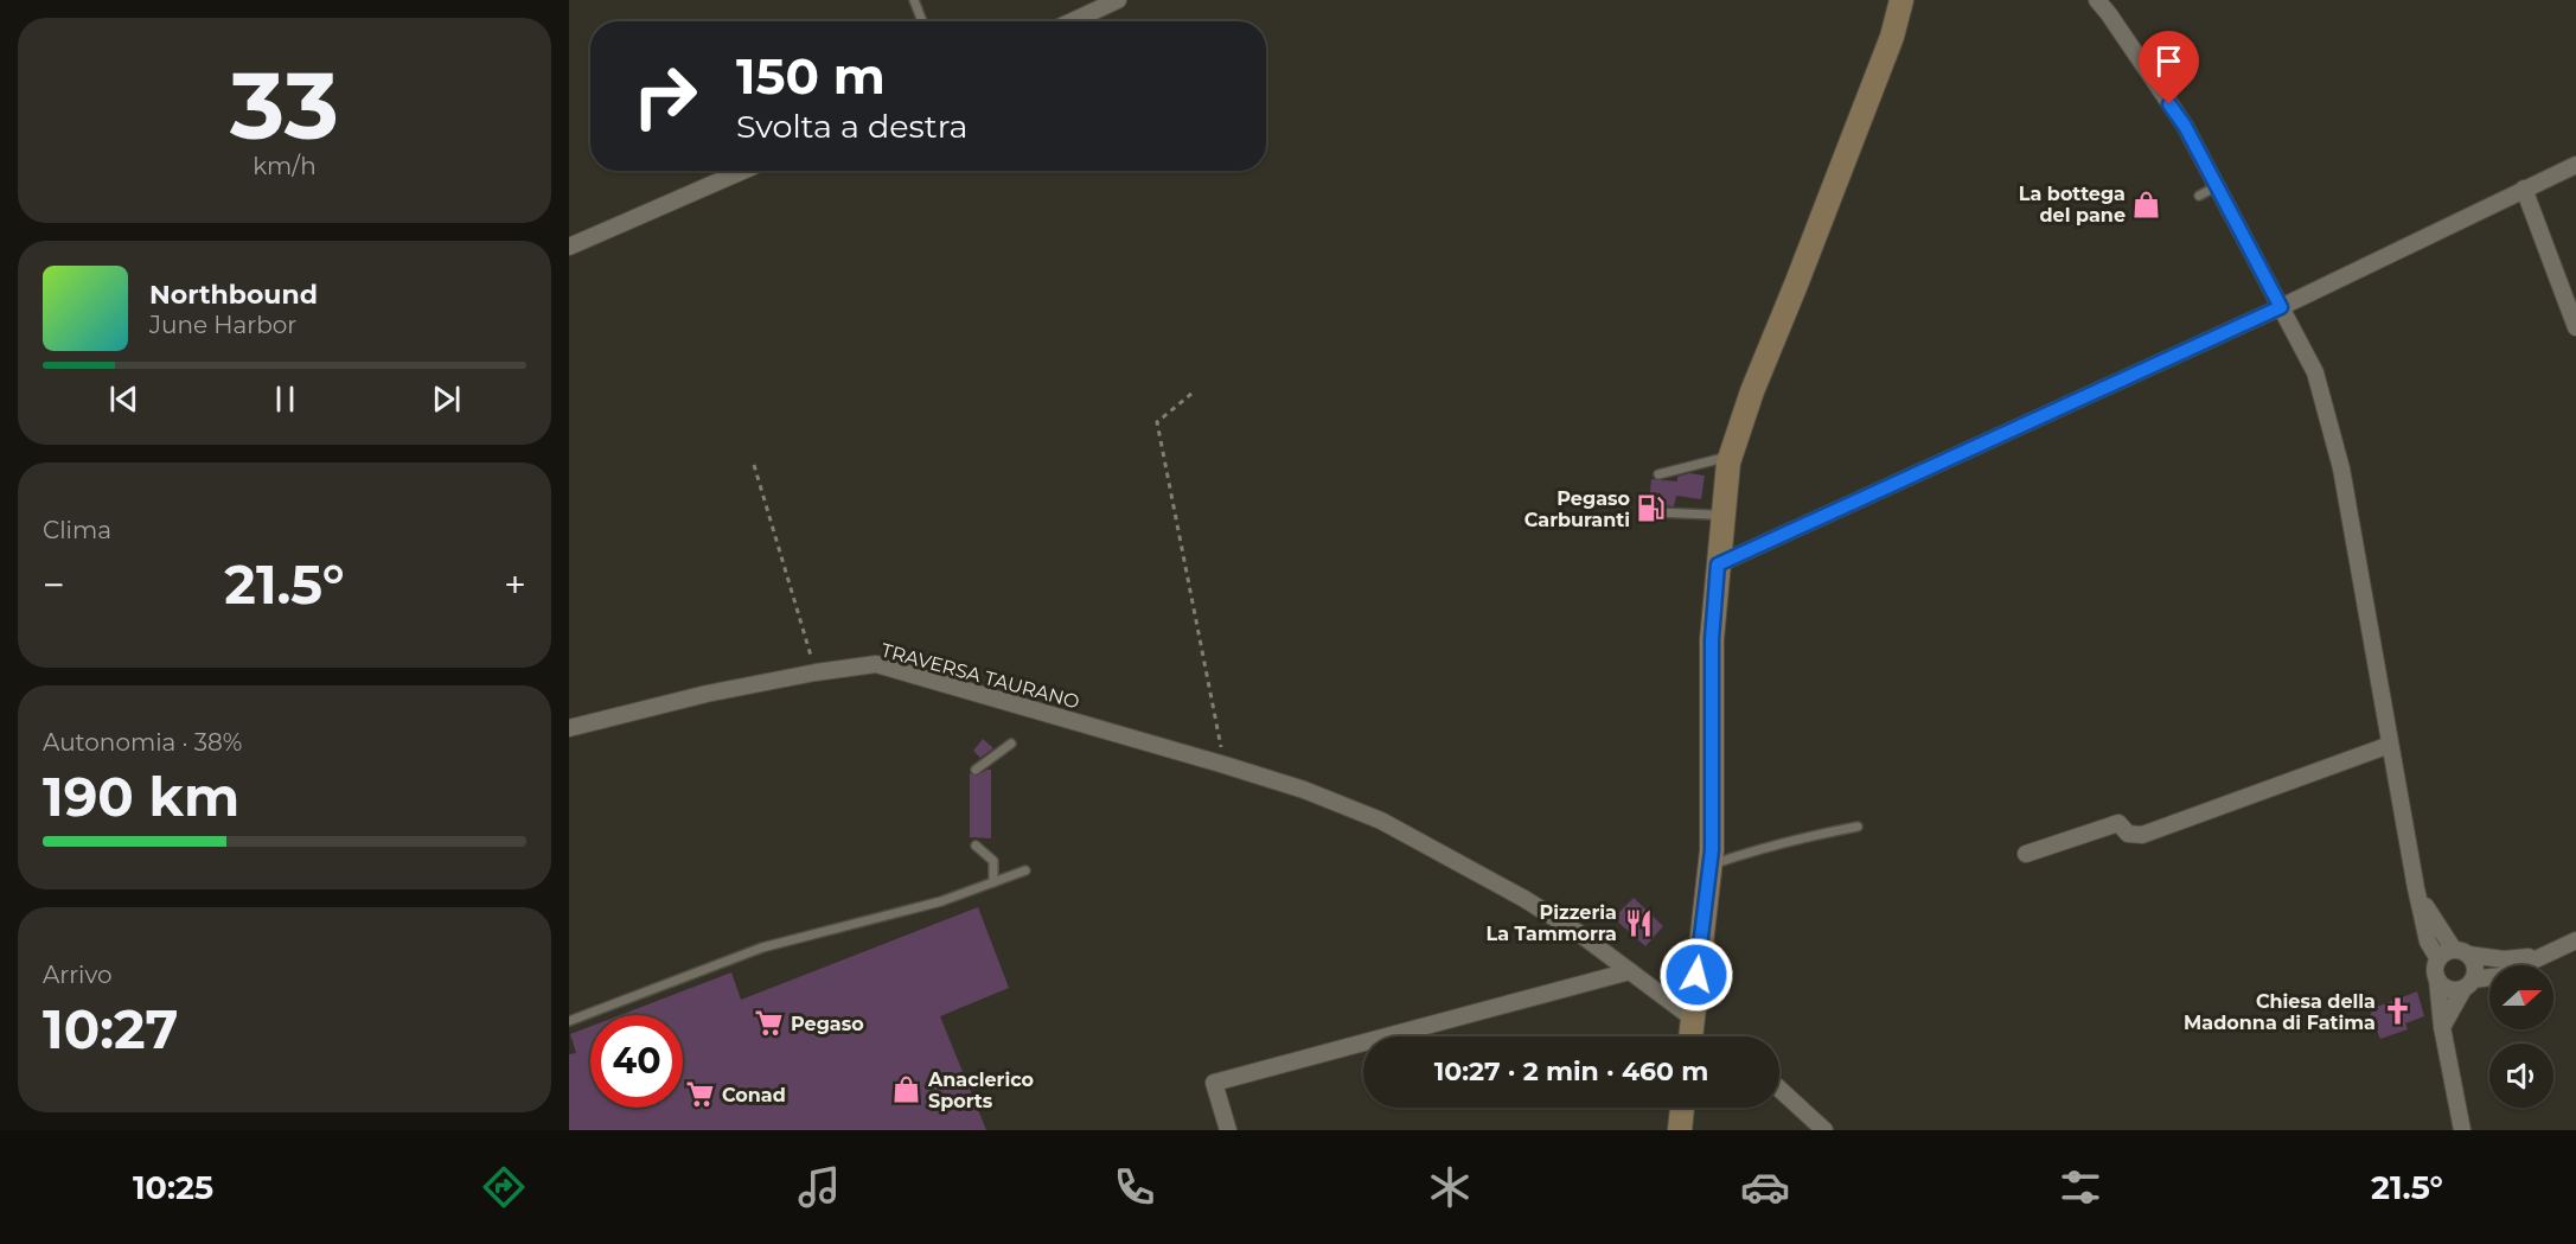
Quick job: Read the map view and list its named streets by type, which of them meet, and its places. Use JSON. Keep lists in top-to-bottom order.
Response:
{
  "streets": {
    "street": ["TRAVERSA TAURANO"]
  },
  "places": {
    "shop": ["La bottega del pane", "Anaclerico Sports"],
    "fuel station": ["Pegaso Carburanti"],
    "restaurant": ["Pizzeria La Tammorra"],
    "church": ["Chiesa della Madonna di Fatima"],
    "supermarket": ["Pegaso", "Conad"]
  },
  "north": "right",
  "page": {
    "tile": [
      ["33", "km/h"],
      "Clima",
      ["Autonomia · 38%", "190 km"],
      ["Arrivo", "10:27"]
    ],
    "turn": ["150 m", "Svolta a destra"],
    "song": ["Northbound", "June Harbor"],
    "heat": ["−", "21.5°", "+"],
    "limit": "40",
    "trip": "10:27 · 2 min · 460 m",
    "tabs": ["10:25", "21.5°"]
  }
}
